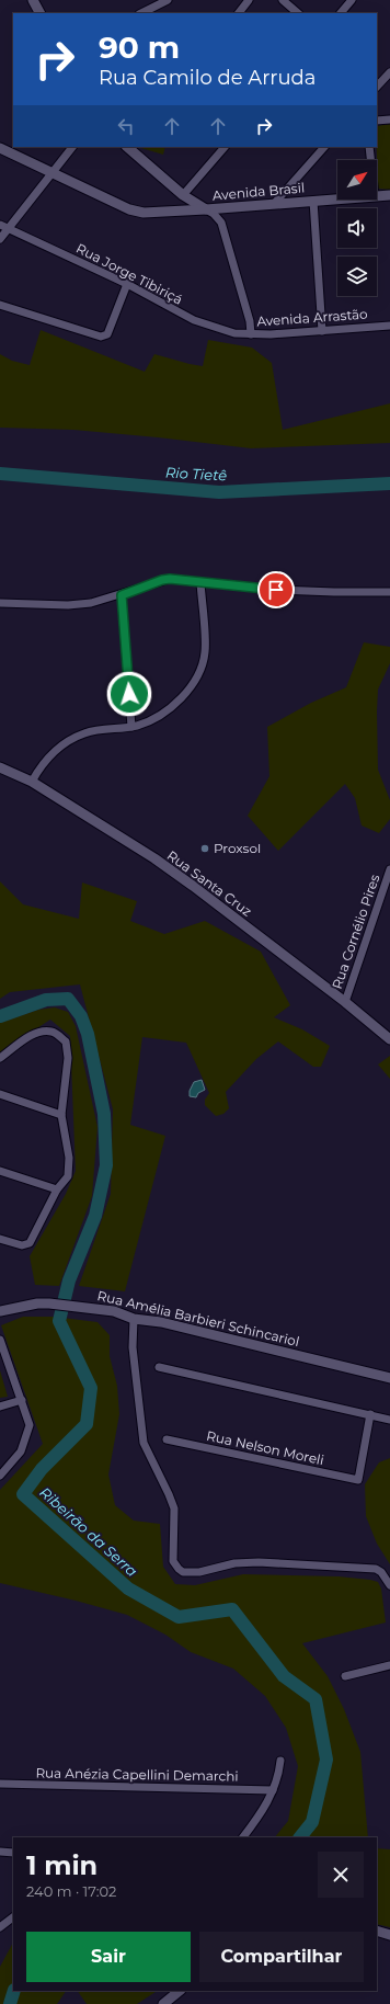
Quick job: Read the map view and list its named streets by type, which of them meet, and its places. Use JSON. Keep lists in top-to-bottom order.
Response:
{
  "streets": {
    "street": [
      "Avenida Brasil",
      "Rua Jorge Tibiriçá",
      "Avenida Arrastão",
      "Rua Santa Cruz",
      "Rua Cornélio Pires",
      "Rua Amélia Barbieri Schincariol",
      "Rua Nelson Moreli",
      "Rua Anézia Capellini Demarchi"
    ]
  },
  "crossings": [
    ["Avenida Brasil", "Avenida Arrastão"],
    ["Rua Jorge Tibiriçá", "Avenida Arrastão"],
    ["Rua Santa Cruz", "Rua Cornélio Pires"]
  ],
  "water": ["Rio Tietê", "Ribeirão da Serra"],
  "places": ["Proxsol"],
  "north": "top right",
  "page": {
    "turn": ["90 m", "Rua Camilo de Arruda"],
    "heading": ["1 min", "240 m · 17:02"],
    "buttons": ["Sair", "Compartilhar"]
  }
}
